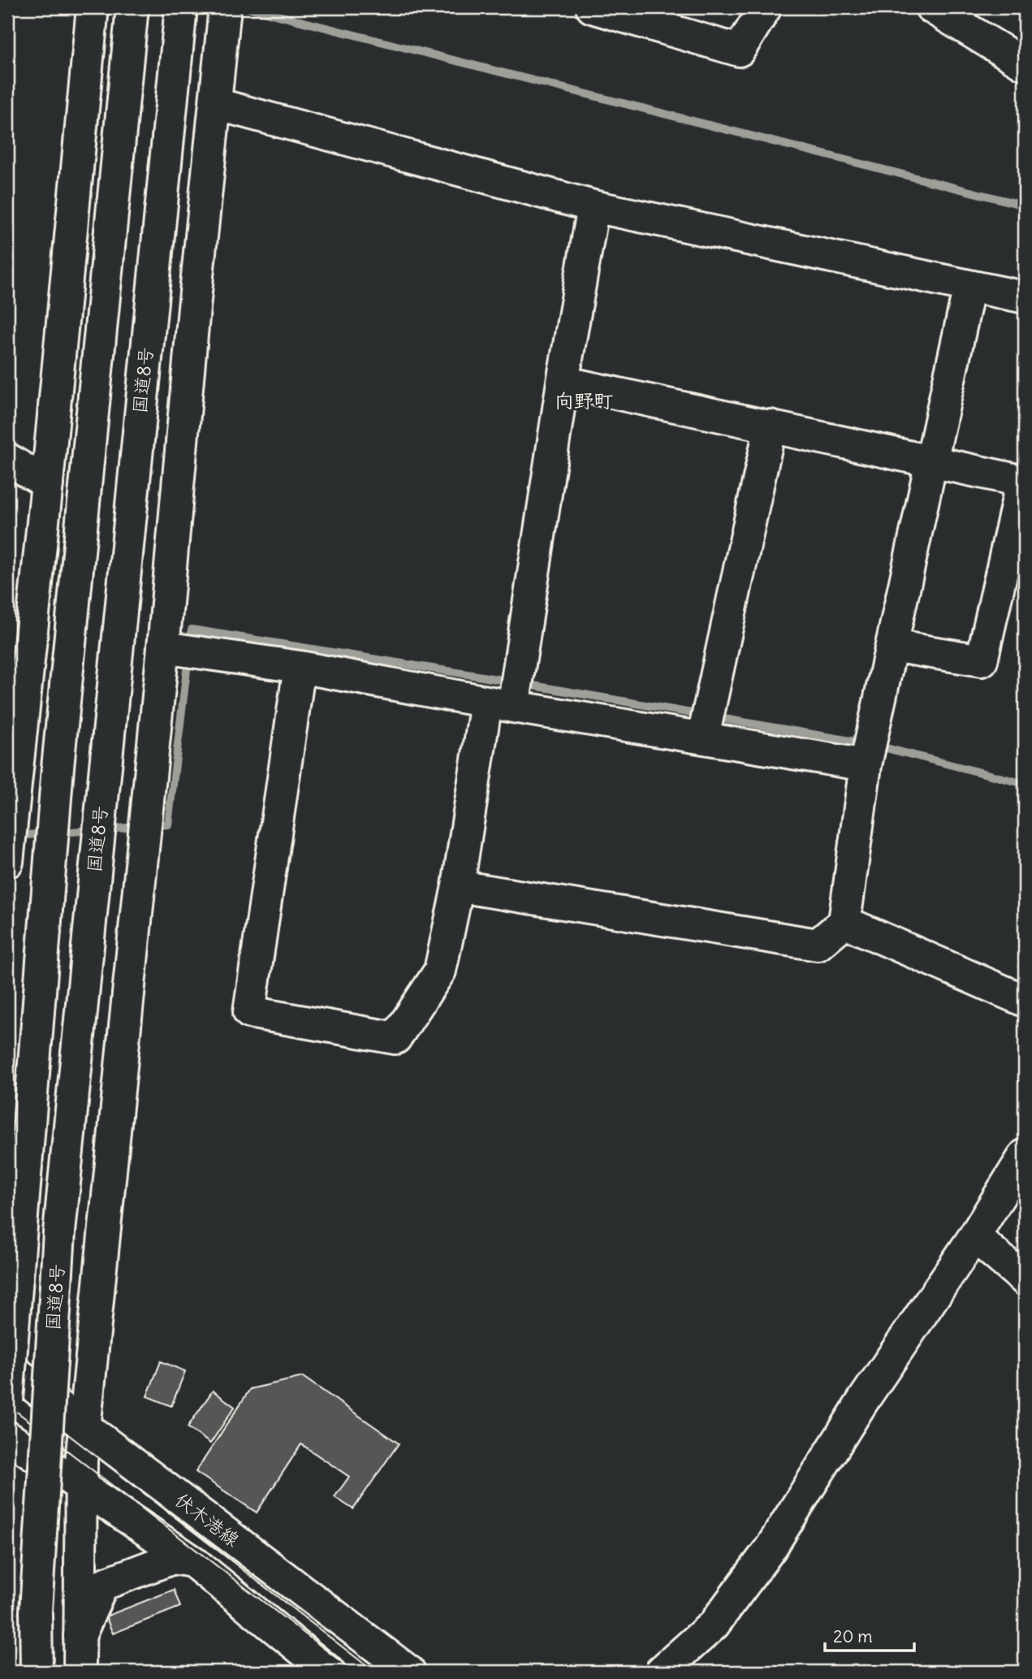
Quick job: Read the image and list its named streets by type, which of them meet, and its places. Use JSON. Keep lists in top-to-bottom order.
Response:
{
  "streets": {
    "main road": ["国道8号", "伏木港線"]
  },
  "districts": ["向野町"],
  "scale_bar": "20 m"
}
